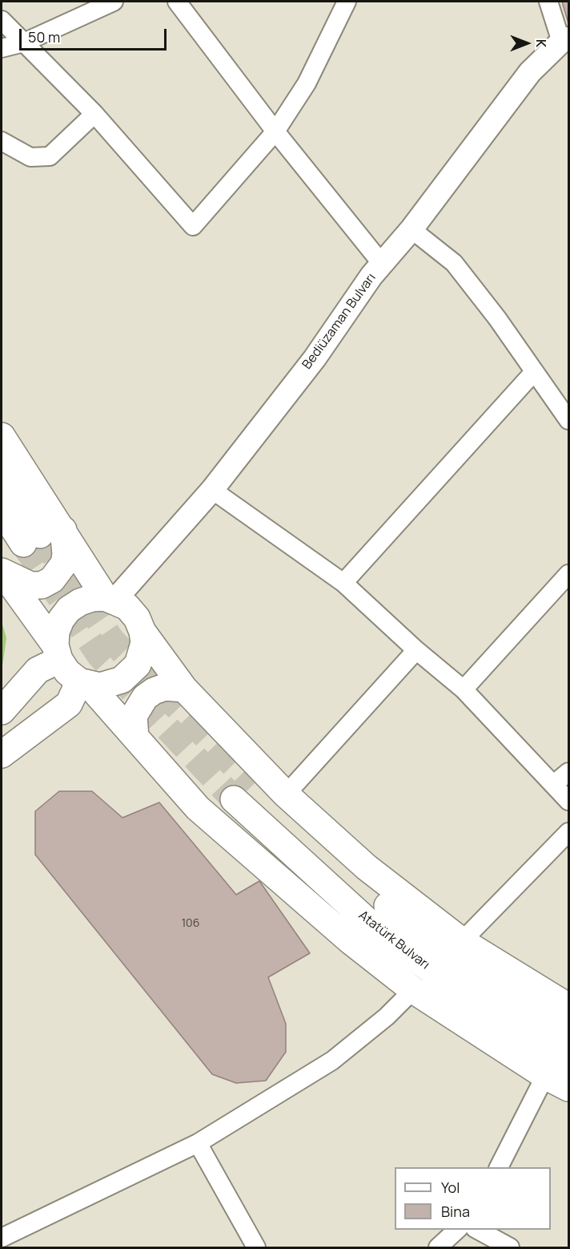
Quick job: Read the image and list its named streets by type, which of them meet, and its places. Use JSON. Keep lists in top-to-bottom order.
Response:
{
  "streets": {
    "main road": ["Atatürk Bulvarı"],
    "street": ["Bediüzaman Bulvarı"]
  },
  "house_numbers": ["106"],
  "legend": ["Yol", "Bina"],
  "scale_bar": "50 m",
  "north": "right"
}
